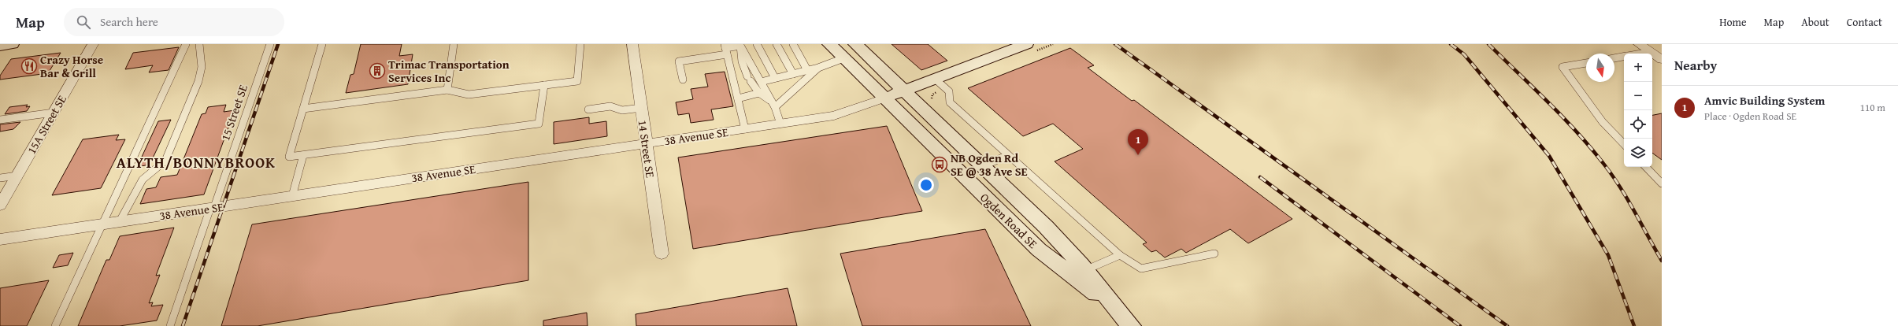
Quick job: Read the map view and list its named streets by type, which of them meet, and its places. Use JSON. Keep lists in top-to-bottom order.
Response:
{
  "streets": {
    "street": [
      "15A Street SE",
      "38 Avenue SE",
      "14 Street SE",
      "Ogden Road SE"
    ],
    "lane": ["15 Street SE"]
  },
  "crossings": [
    ["15 Street SE", "38 Avenue SE"],
    ["38 Avenue SE", "14 Street SE"],
    ["38 Avenue SE", "Ogden Road SE"]
  ],
  "districts": ["ALYTH/BONNYBROOK"],
  "places": {
    "restaurant": ["Crazy Horse Bar & Grill"],
    "building": ["Trimac Transportation Services Inc"],
    "bus stop": ["NB Ogden Rd SE @ 38 Ave SE"]
  },
  "north": "bottom",
  "page": {
    "header": "Map",
    "search": "Search here",
    "nav": [
      "Home",
      "Map",
      "About",
      "Contact"
    ],
    "heading": "Nearby",
    "map_buttons": ["+", "−"],
    "list": [
      {
        "mark": "1",
        "name": "Amvic Building System",
        "note": "Place · Ogden Road SE",
        "value": "110 m"
      }
    ],
    "pins": "1"
  }
}
